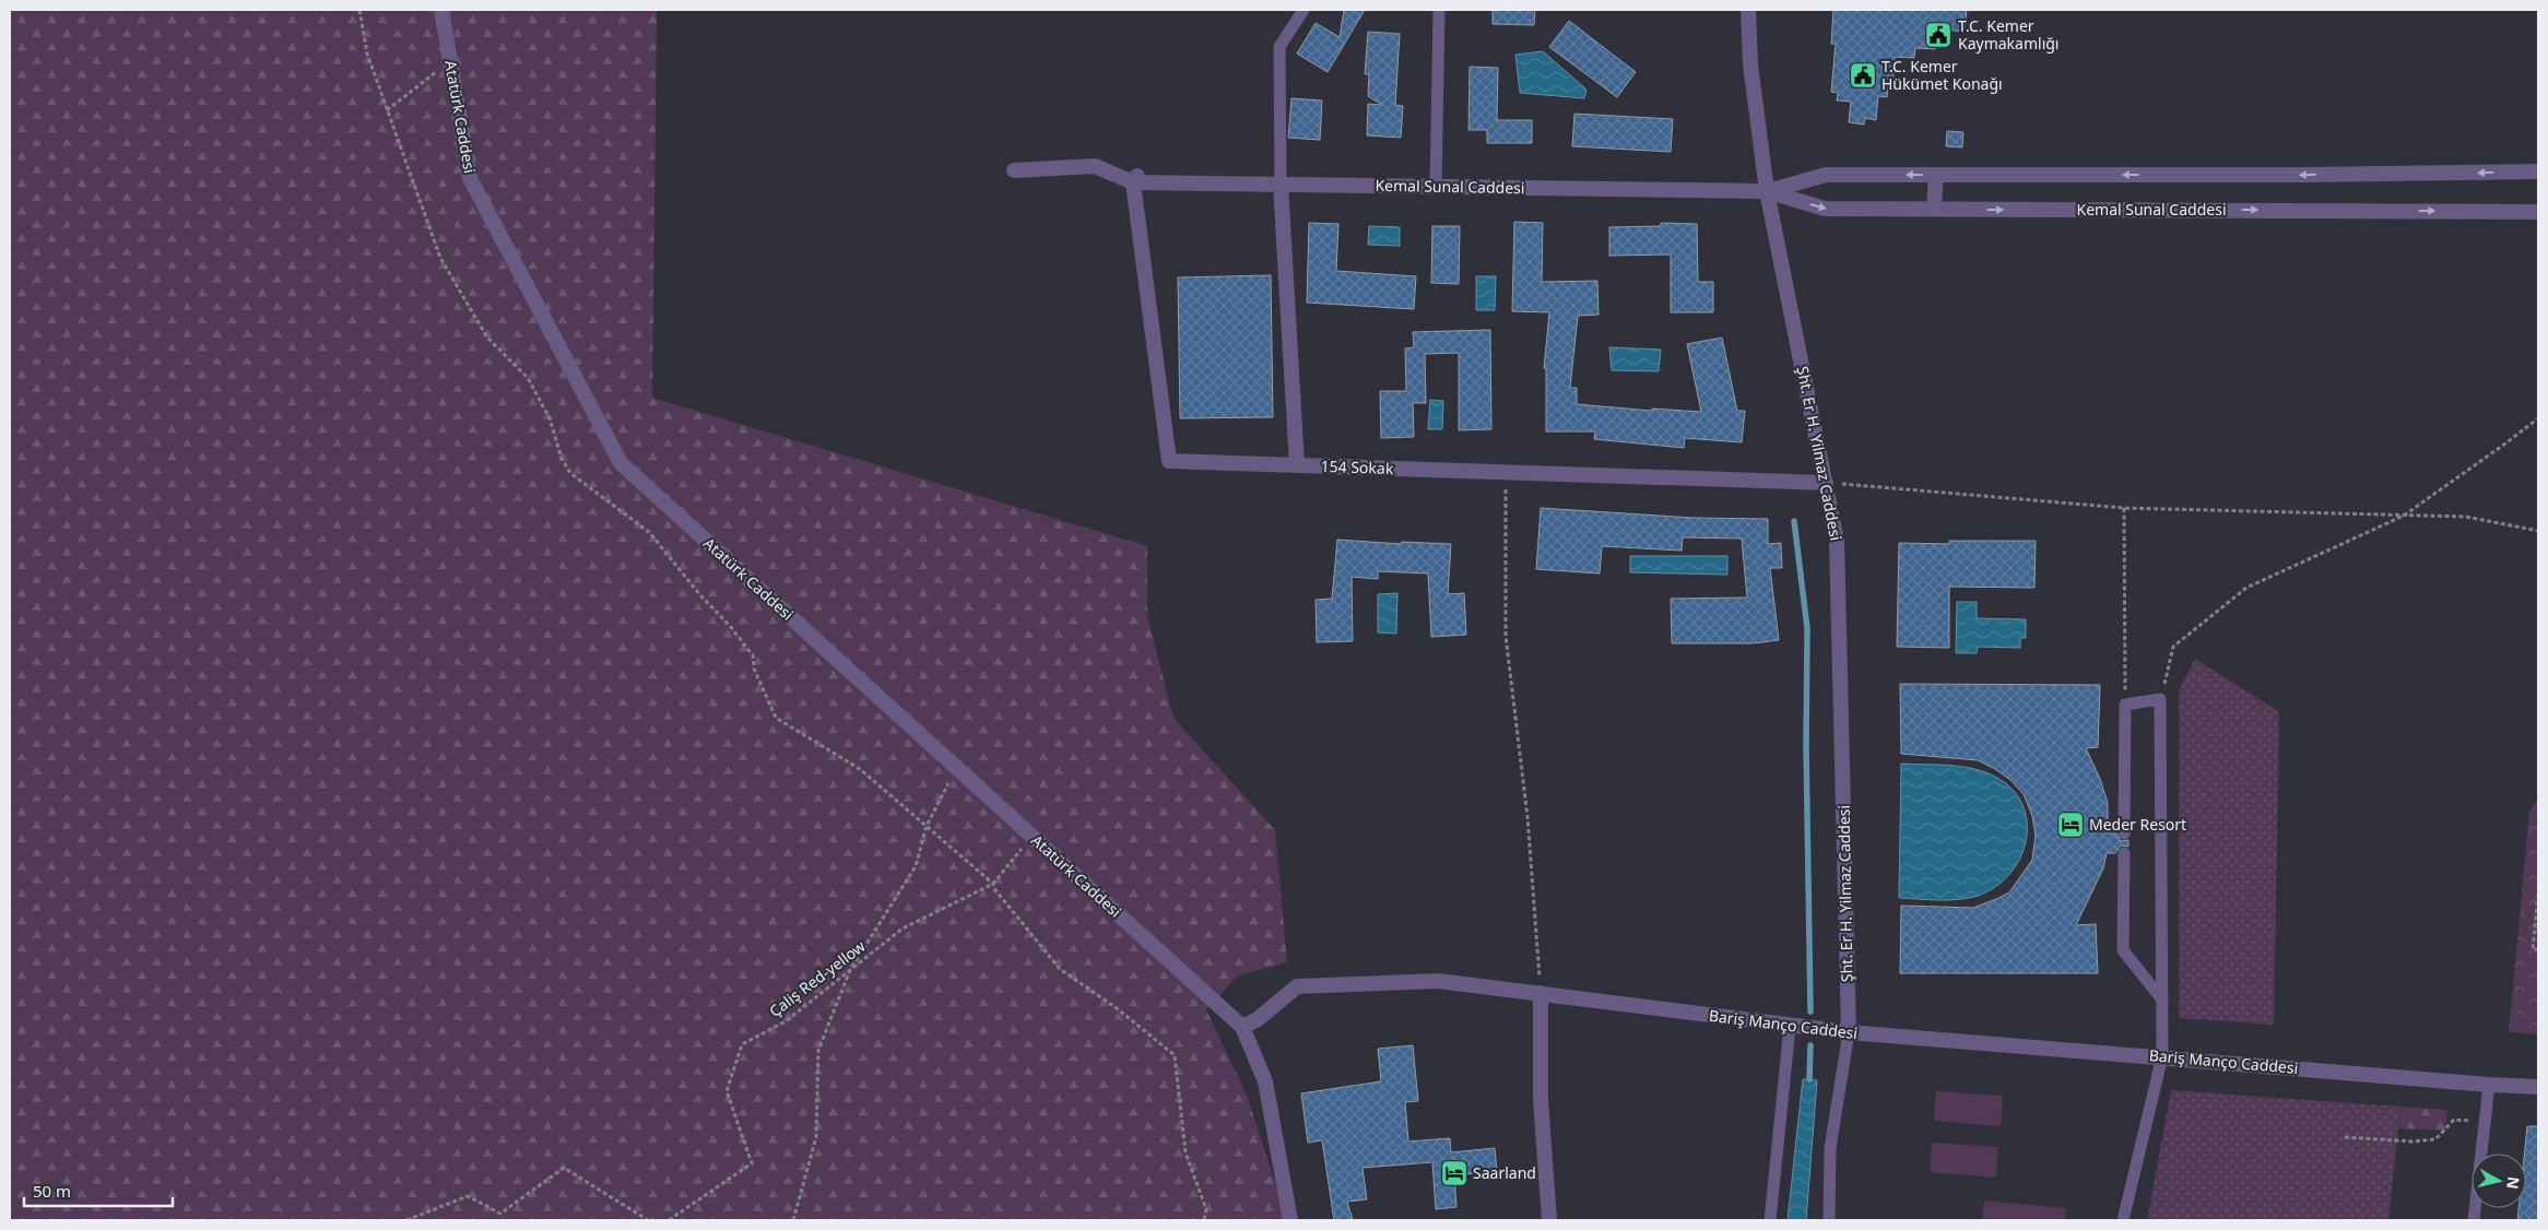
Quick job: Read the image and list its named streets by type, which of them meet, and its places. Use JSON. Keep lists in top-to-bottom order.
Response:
{
  "streets": {
    "street": [
      "Atatürk Caddesi",
      "Kemal Sunal Caddesi",
      "Şht. Er H. Yilmaz Caddesi",
      "154 Sokak",
      "Bariş Manço Caddesi"
    ],
    "path": ["Çaliş Red-yellow"]
  },
  "crossings": [
    ["Atatürk Caddesi", "Çaliş Red-yellow"],
    ["Atatürk Caddesi", "Bariş Manço Caddesi"],
    ["Kemal Sunal Caddesi", "Şht. Er H. Yilmaz Caddesi"],
    ["Kemal Sunal Caddesi", "154 Sokak"],
    ["Şht. Er H. Yilmaz Caddesi", "154 Sokak"],
    ["Şht. Er H. Yilmaz Caddesi", "Bariş Manço Caddesi"]
  ],
  "places": {
    "public building": ["T.C. Kemer Kaymakamlığı", "T.C. Kemer Hükümet Konağı"],
    "hotel": ["Meder Resort", "Saarland"]
  },
  "scale_bar": "50 m",
  "north": "right"
}
